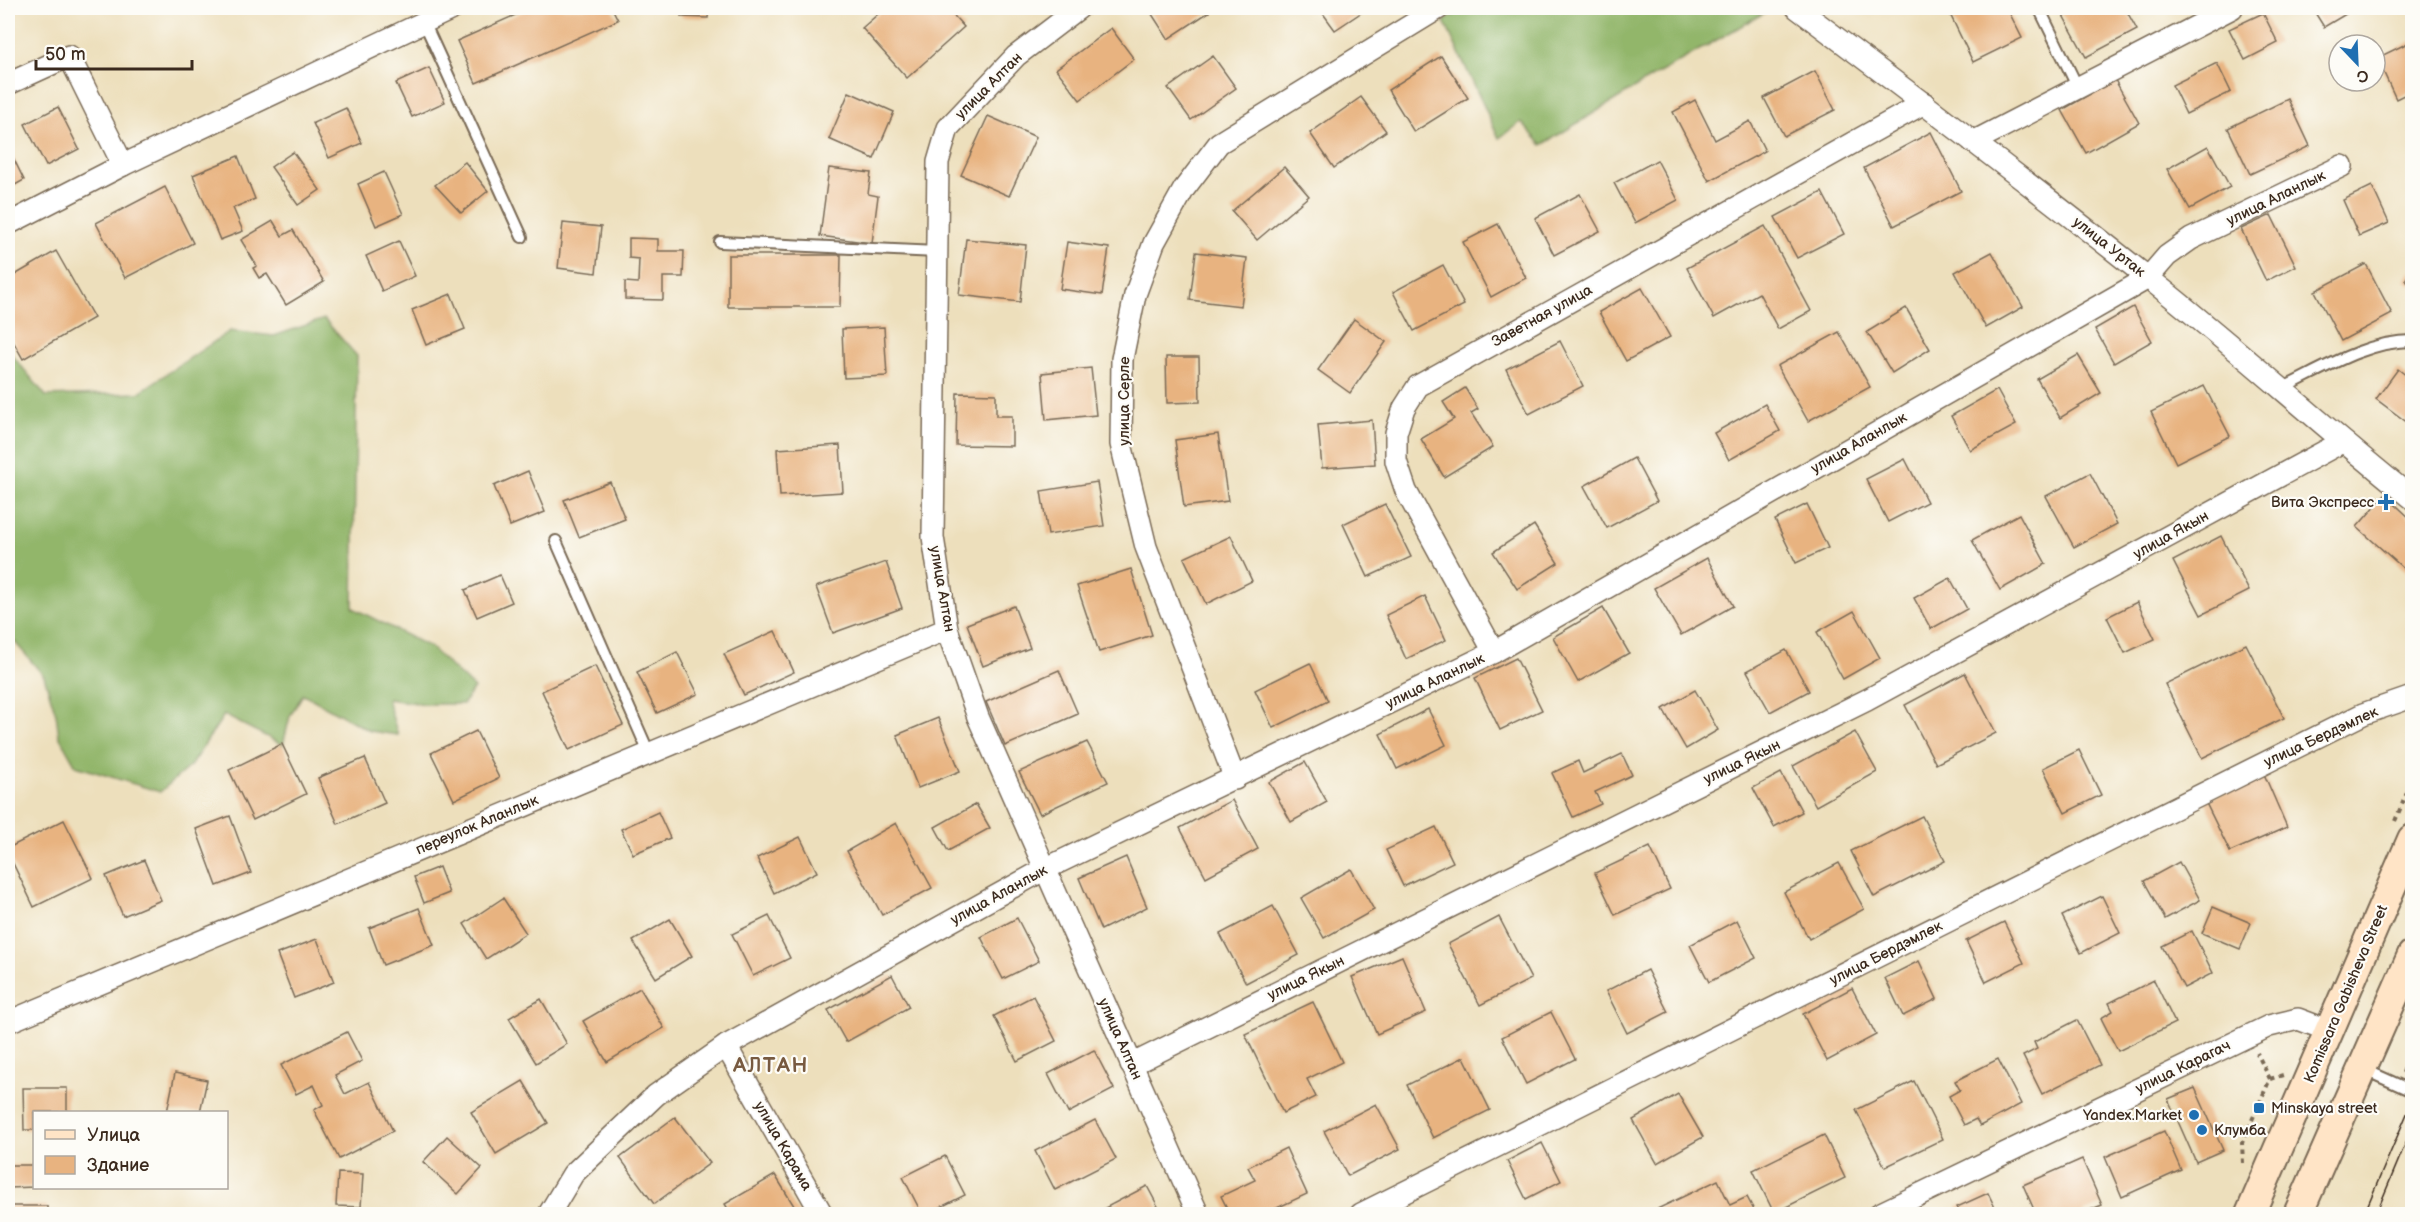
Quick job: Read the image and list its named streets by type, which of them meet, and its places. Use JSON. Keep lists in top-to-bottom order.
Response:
{
  "streets": {
    "street": [
      "улица Алтан",
      "улица Аланлык",
      "улица Уртак",
      "Заветная улица",
      "улица Серле",
      "улица Якын",
      "улица Бердэмлек",
      "переулок Аланлык",
      "Komissara Gabisheva Street",
      "улица Карагач",
      "улица Карама"
    ]
  },
  "crossings": [
    ["улица Алтан", "улица Аланлык"],
    ["улица Алтан", "улица Якын"],
    ["улица Алтан", "переулок Аланлык"],
    ["улица Аланлык", "улица Уртак"],
    ["улица Аланлык", "Заветная улица"],
    ["улица Аланлык", "улица Серле"],
    ["улица Аланлык", "улица Карама"],
    ["улица Уртак", "Заветная улица"],
    ["улица Уртак", "улица Якын"],
    ["Komissara Gabisheva Street", "улица Карагач"]
  ],
  "districts": ["АЛТАН"],
  "places": {
    "health": ["Вита Экспресс"],
    "transit": ["Minskaya street"],
    "other": ["Yandex.Market", "Клумба"]
  },
  "legend": ["Улица", "Здание"],
  "scale_bar": "50 m",
  "north": "bottom right"
}
